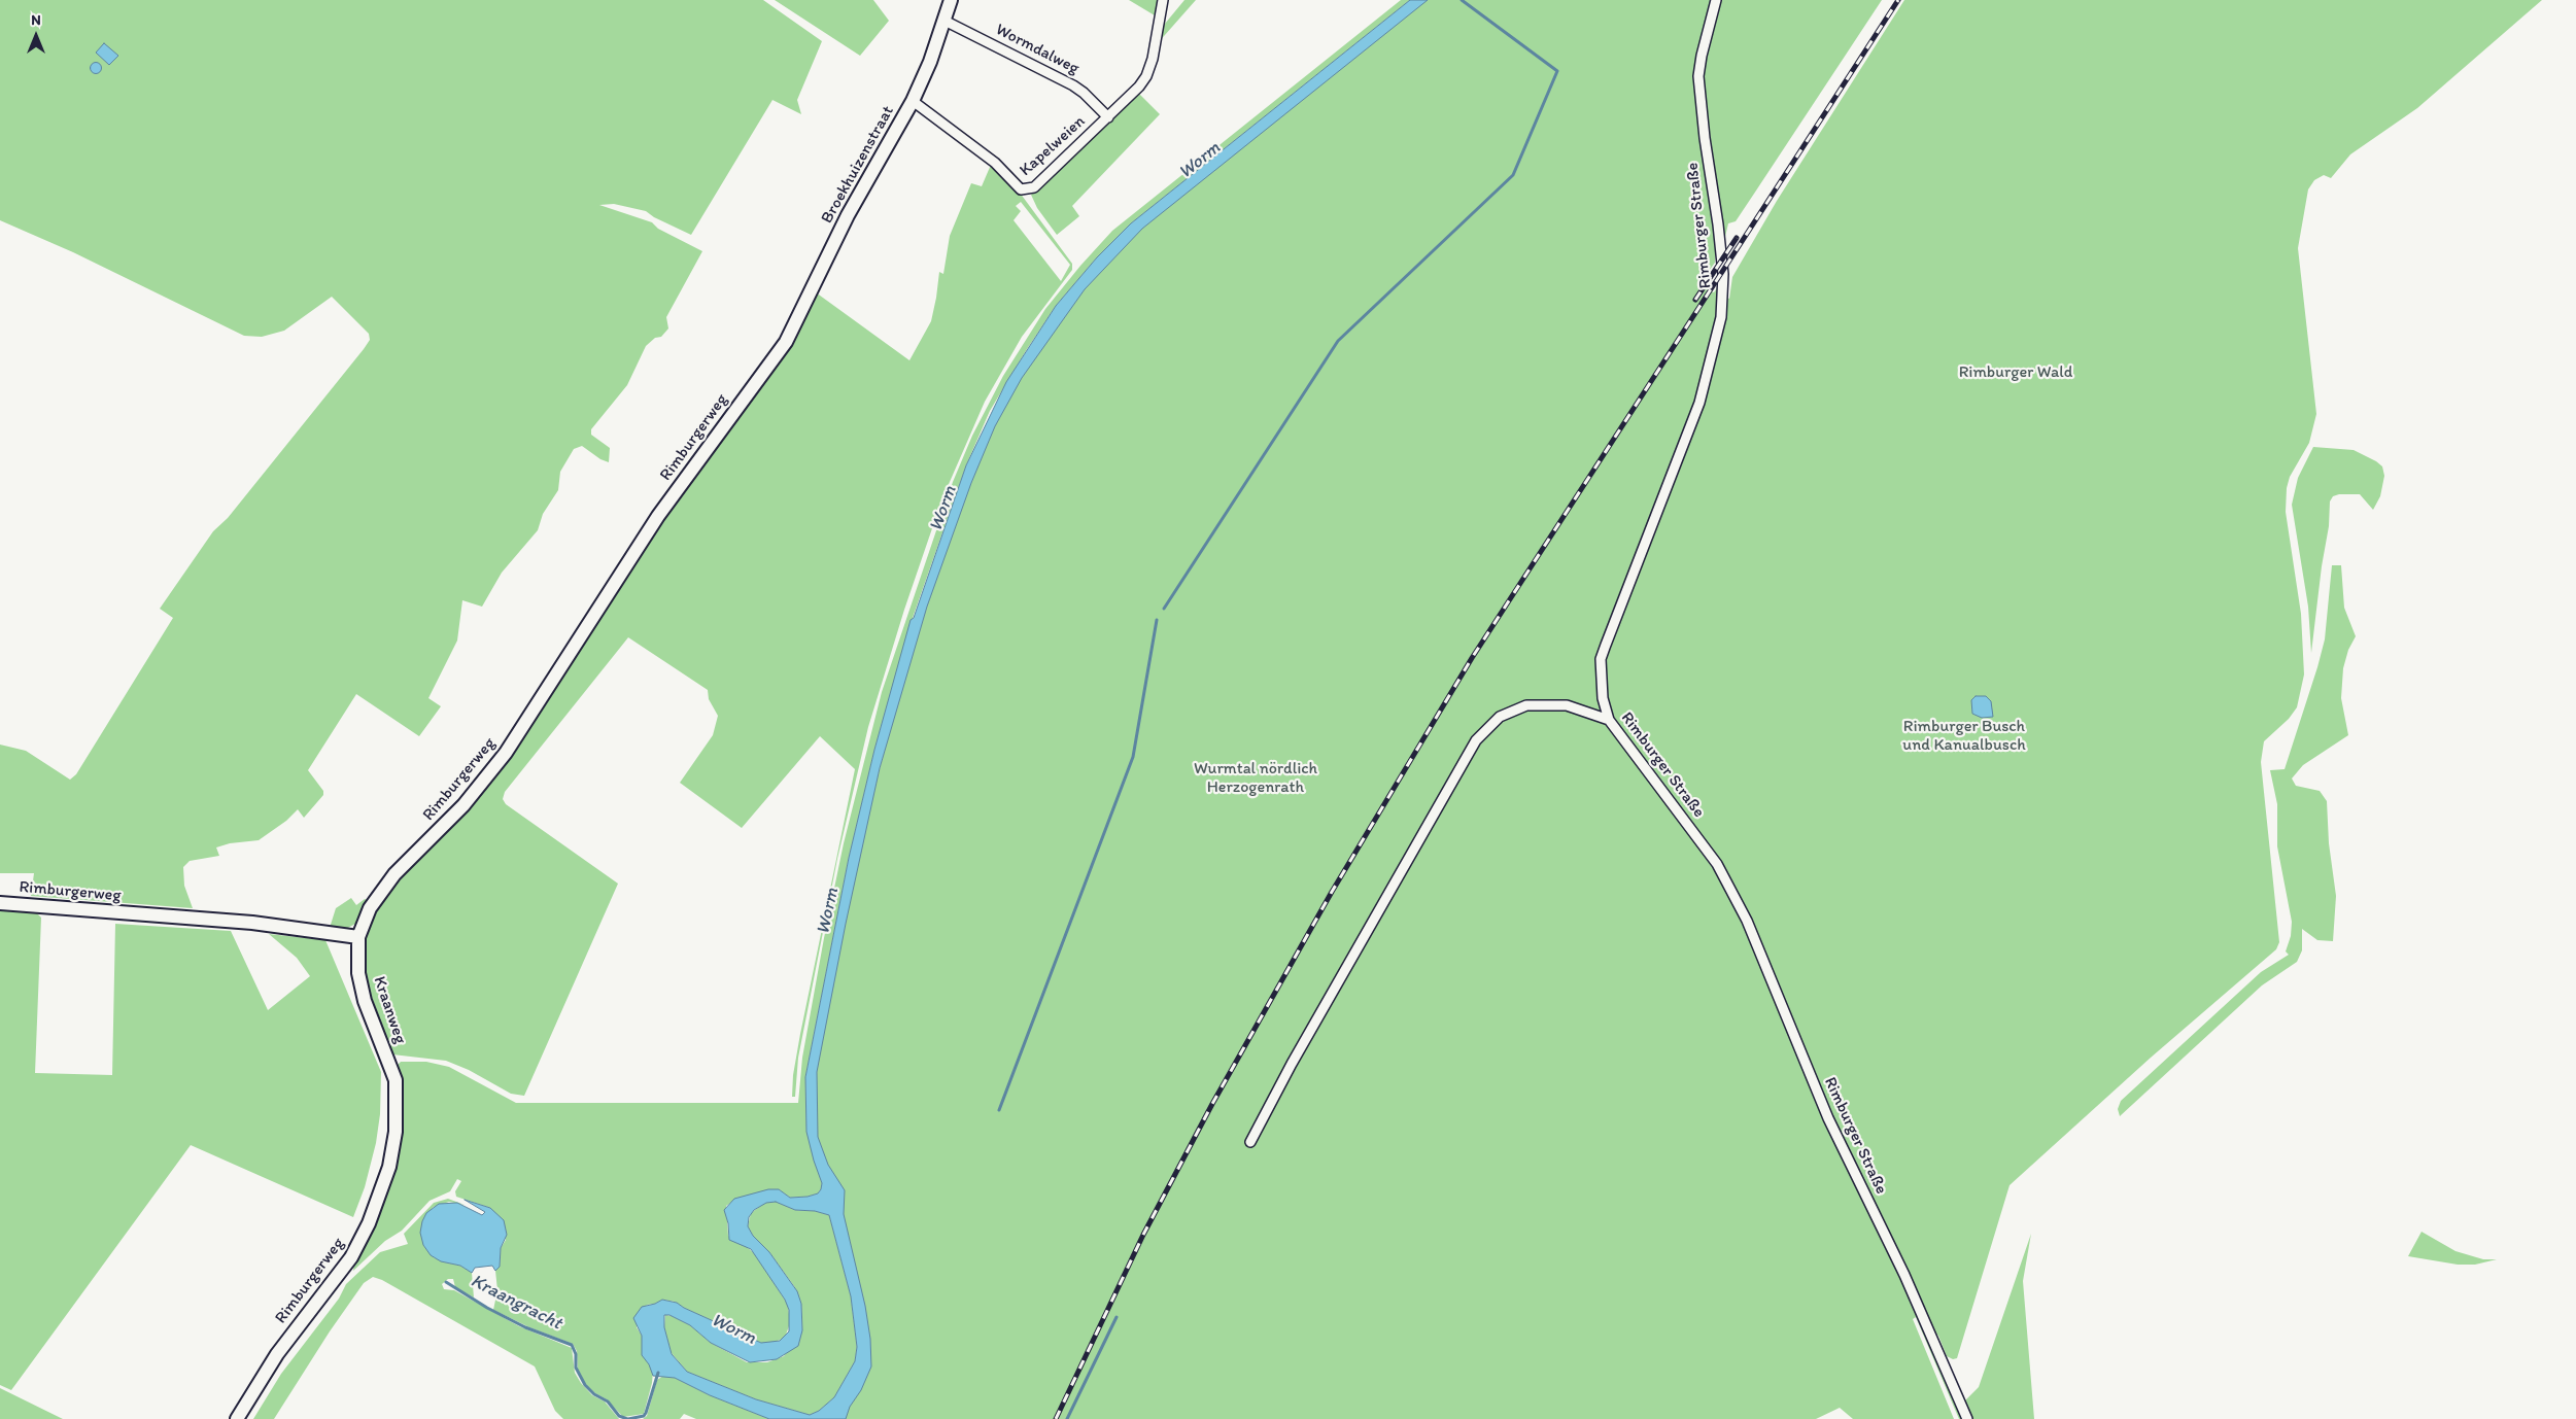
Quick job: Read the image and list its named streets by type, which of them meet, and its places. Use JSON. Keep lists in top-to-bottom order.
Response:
{
  "streets": {
    "street": [
      "Wormdalweg",
      "Kapelweien",
      "Broekhuizenstraat",
      "Rimburger Straße",
      "Rimburgerweg",
      "Kraanweg"
    ]
  },
  "crossings": [
    ["Wormdalweg", "Kapelweien"],
    ["Wormdalweg", "Broekhuizenstraat"],
    ["Kapelweien", "Broekhuizenstraat"],
    ["Broekhuizenstraat", "Rimburgerweg"],
    ["Rimburgerweg", "Kraanweg"]
  ],
  "water": ["Worm", "Kraangracht"],
  "parks": ["Rimburger Wald", "Rimburger Busch und Kanualbusch", "Wurmtal nördlich Herzogenrath"],
  "north": "top"
}
